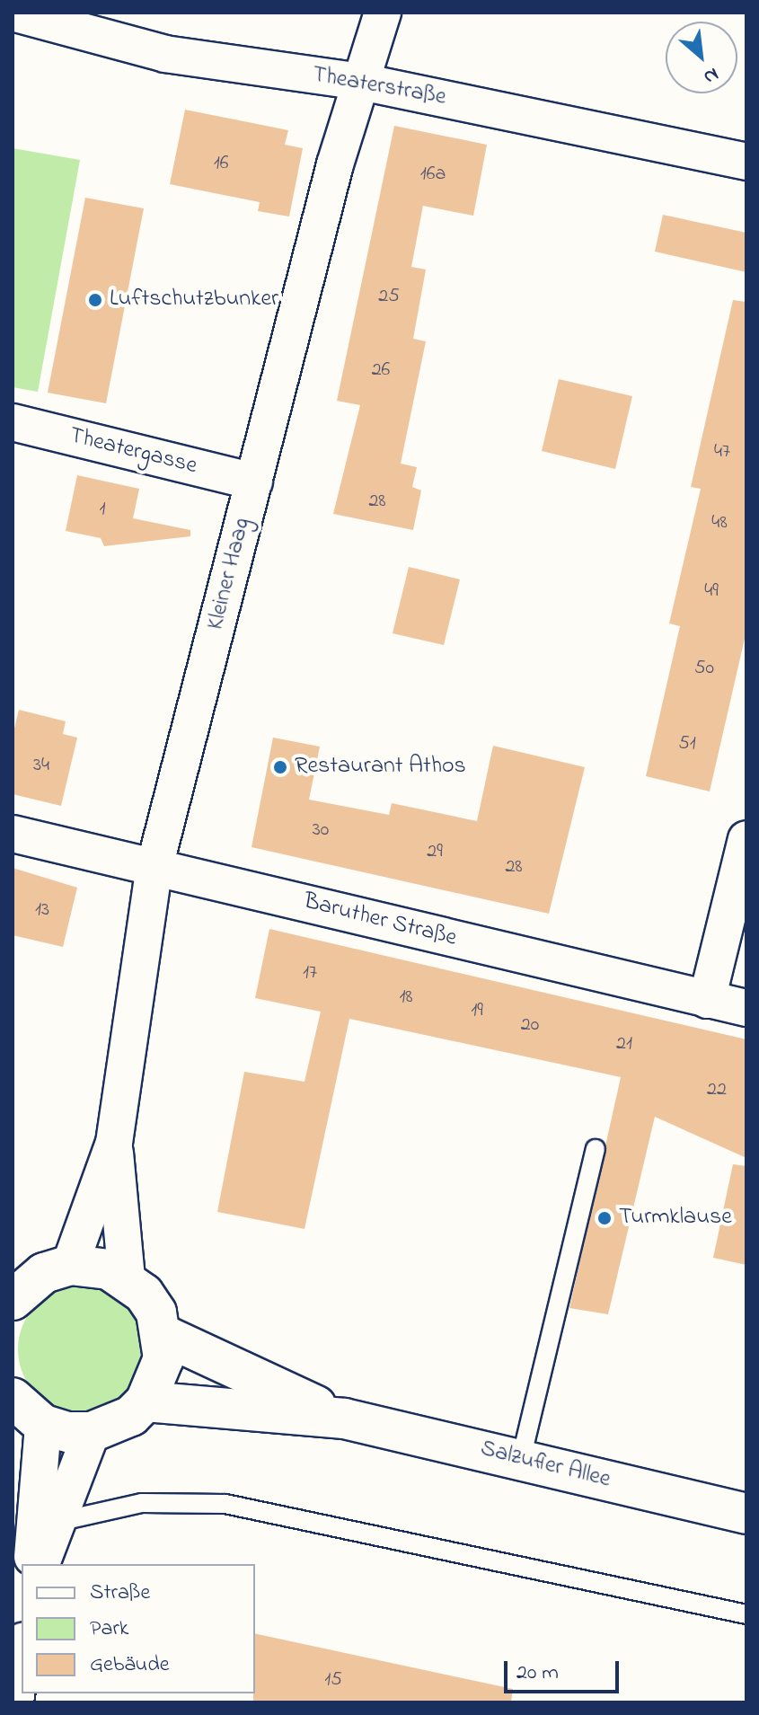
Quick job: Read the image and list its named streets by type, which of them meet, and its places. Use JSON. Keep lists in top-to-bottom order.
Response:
{
  "streets": {
    "main road": ["Salzufler Allee"],
    "street": [
      "Theaterstraße",
      "Theatergasse",
      "Kleiner Haag",
      "Baruther Straße"
    ]
  },
  "crossings": [
    ["Theaterstraße", "Kleiner Haag"],
    ["Theatergasse", "Kleiner Haag"],
    ["Kleiner Haag", "Baruther Straße"]
  ],
  "places": ["Luftschutzbunker", "Restaurant Athos", "Turmklause"],
  "house_numbers": [
    "16",
    "16a",
    "25",
    "26",
    "47",
    "28",
    "1",
    "48",
    "49",
    "50",
    "51",
    "34",
    "30",
    "29",
    "28",
    "13",
    "17",
    "18",
    "19",
    "20",
    "21",
    "22",
    "15"
  ],
  "legend": ["Straße", "Park", "Gebäude"],
  "scale_bar": "20 m",
  "north": "bottom right"
}
